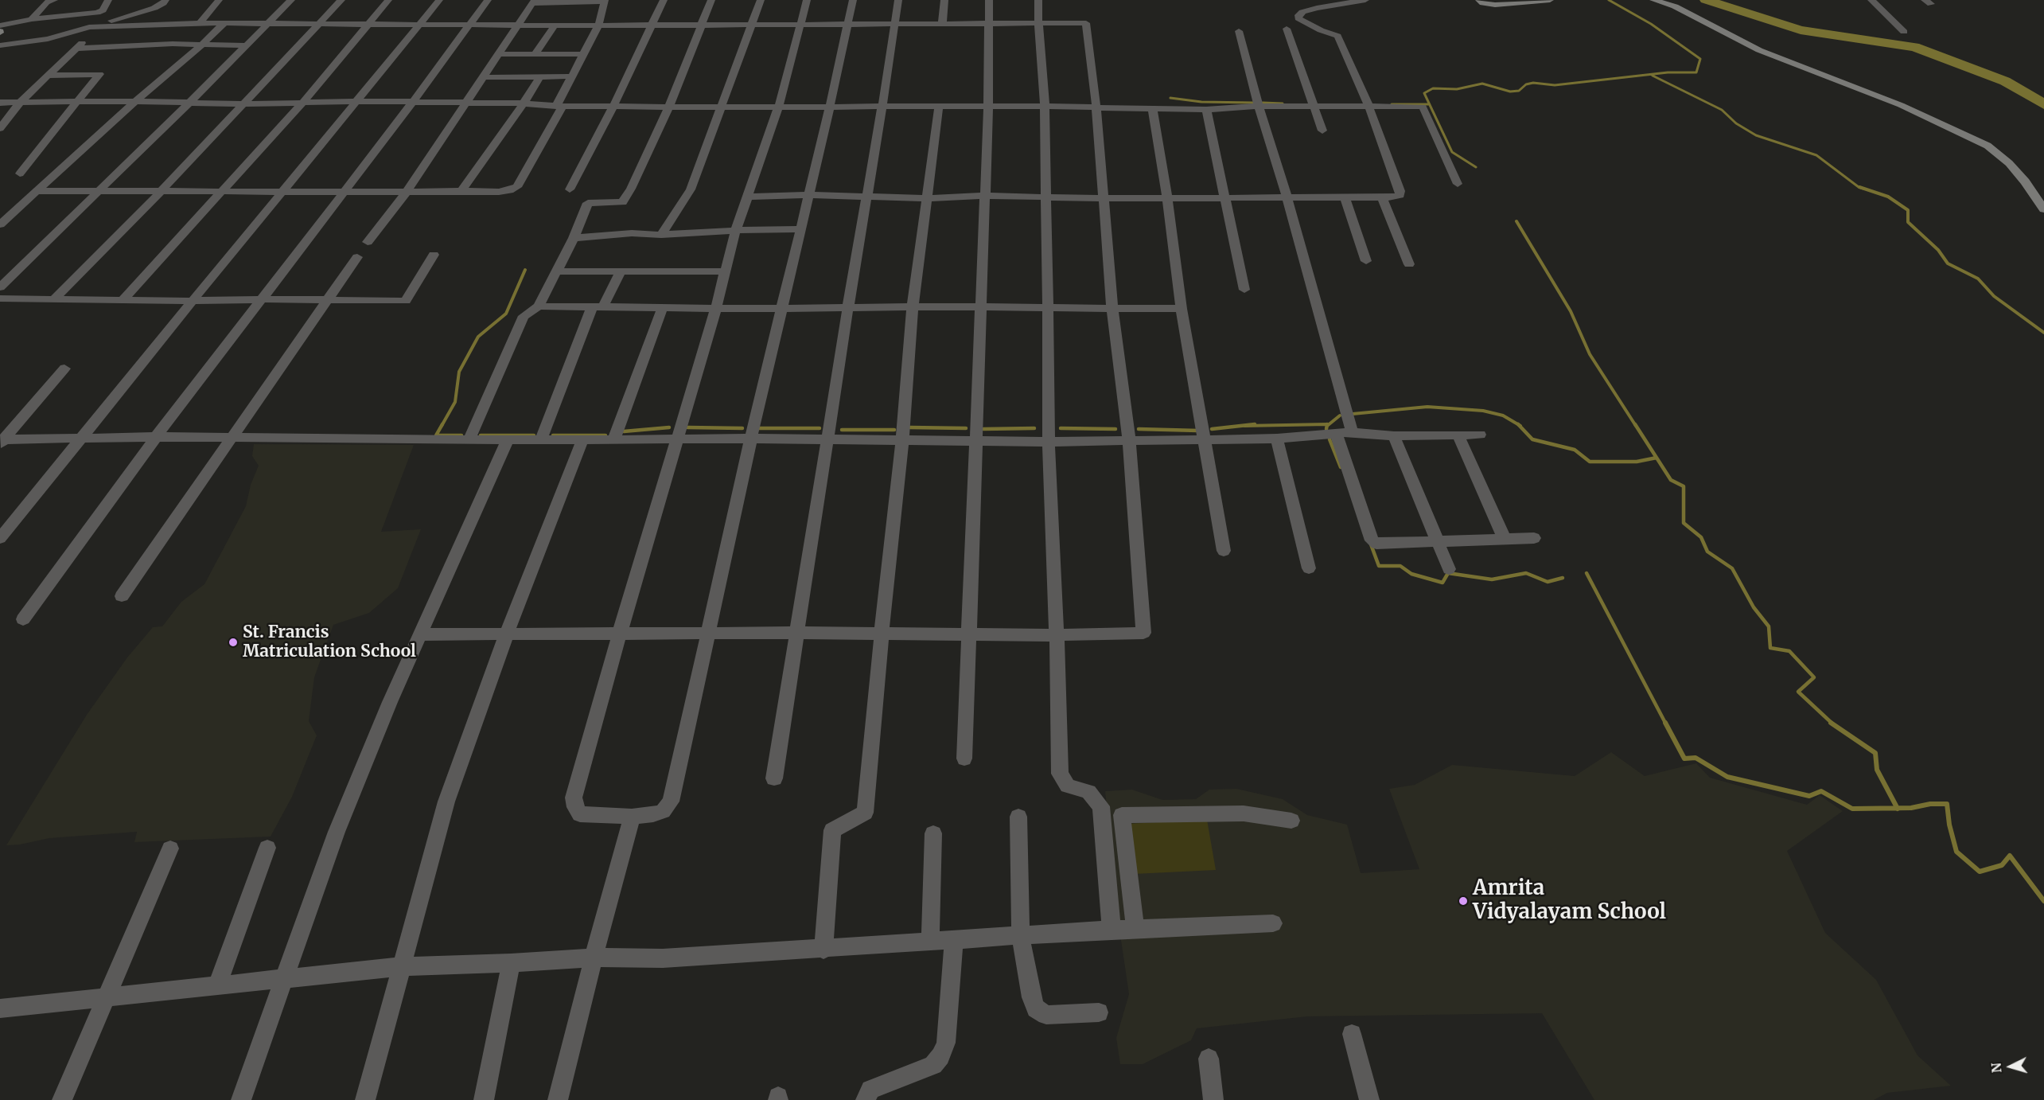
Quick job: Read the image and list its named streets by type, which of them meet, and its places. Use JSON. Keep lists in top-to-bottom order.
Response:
{
  "places": ["St. Francis Matriculation School", "Amrita Vidyalayam School"],
  "north": "left"
}
